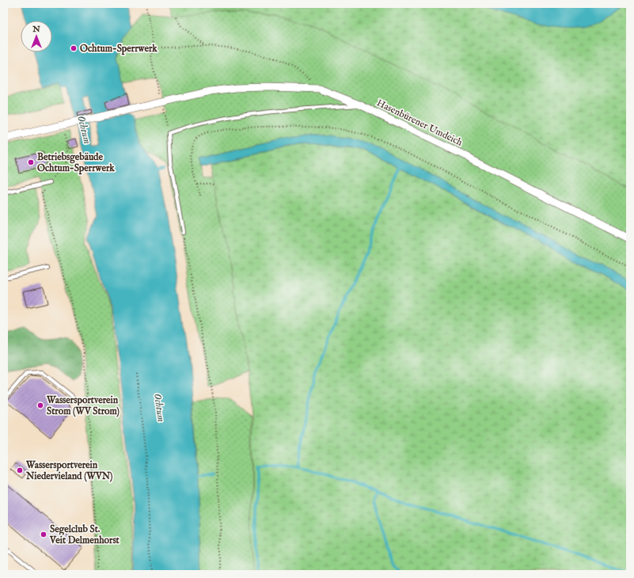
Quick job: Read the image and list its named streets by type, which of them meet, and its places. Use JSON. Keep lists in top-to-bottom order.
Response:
{
  "streets": {
    "street": ["Hasenbürener Umdeich"]
  },
  "water": ["Ochtum"],
  "places": [
    "Ochtum-Sperrwerk",
    "Betriebsgebäude Ochtum-Sperrwerk",
    "Wassersportverein Strom (WV Strom)",
    "Wassersportverein Niedervieland (WVN)",
    "Segelclub St. Veit Delmenhorst"
  ],
  "north": "top"
}
